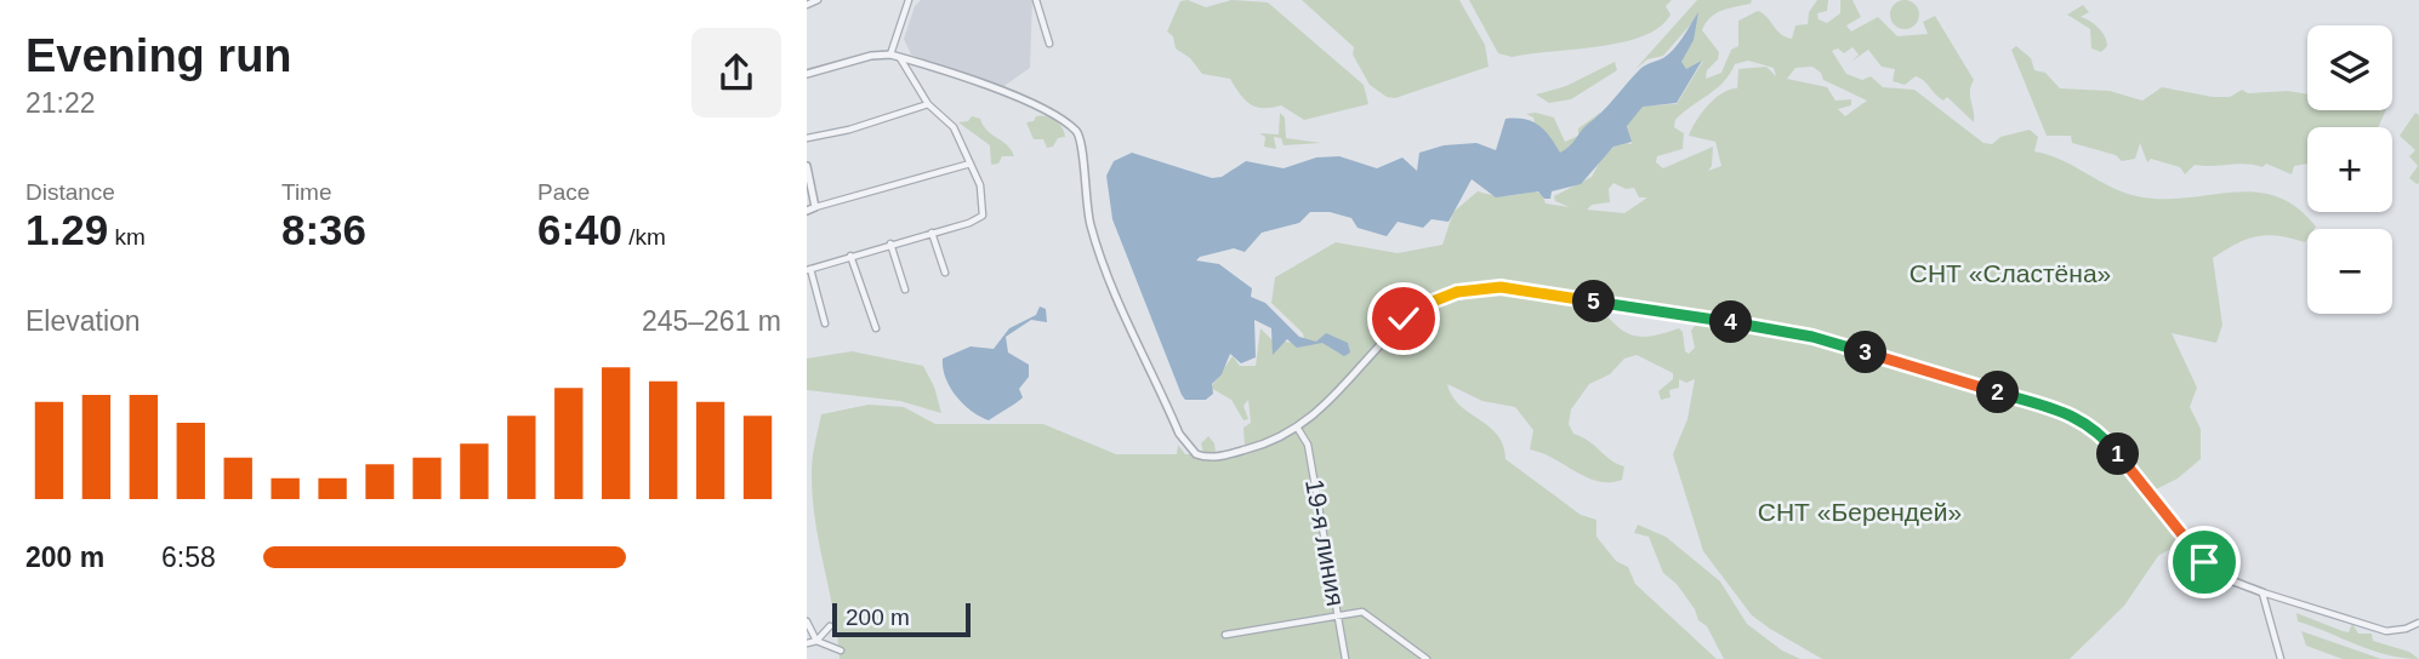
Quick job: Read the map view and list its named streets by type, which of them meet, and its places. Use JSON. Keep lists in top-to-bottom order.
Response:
{
  "streets": {
    "street": ["19-я линия"]
  },
  "parks": ["СНТ «Сластёна»", "СНТ «Берендей»"],
  "scale_bar": "200 m",
  "page": {
    "heading": ["Evening run", "21:22"],
    "map_buttons": ["+", "−"],
    "stats": [
      ["Distance", "1.29 km"],
      ["Time", "8:36"],
      ["Pace", "6:40 /km"]
    ],
    "pins": [
      "5",
      "4",
      "3",
      "2",
      "1"
    ],
    "chart": ["Elevation", "245–261 m"],
    "list": [
      {
        "name": "200 m",
        "note": "6:58"
      }
    ],
    "scale": "200 m"
  }
}
